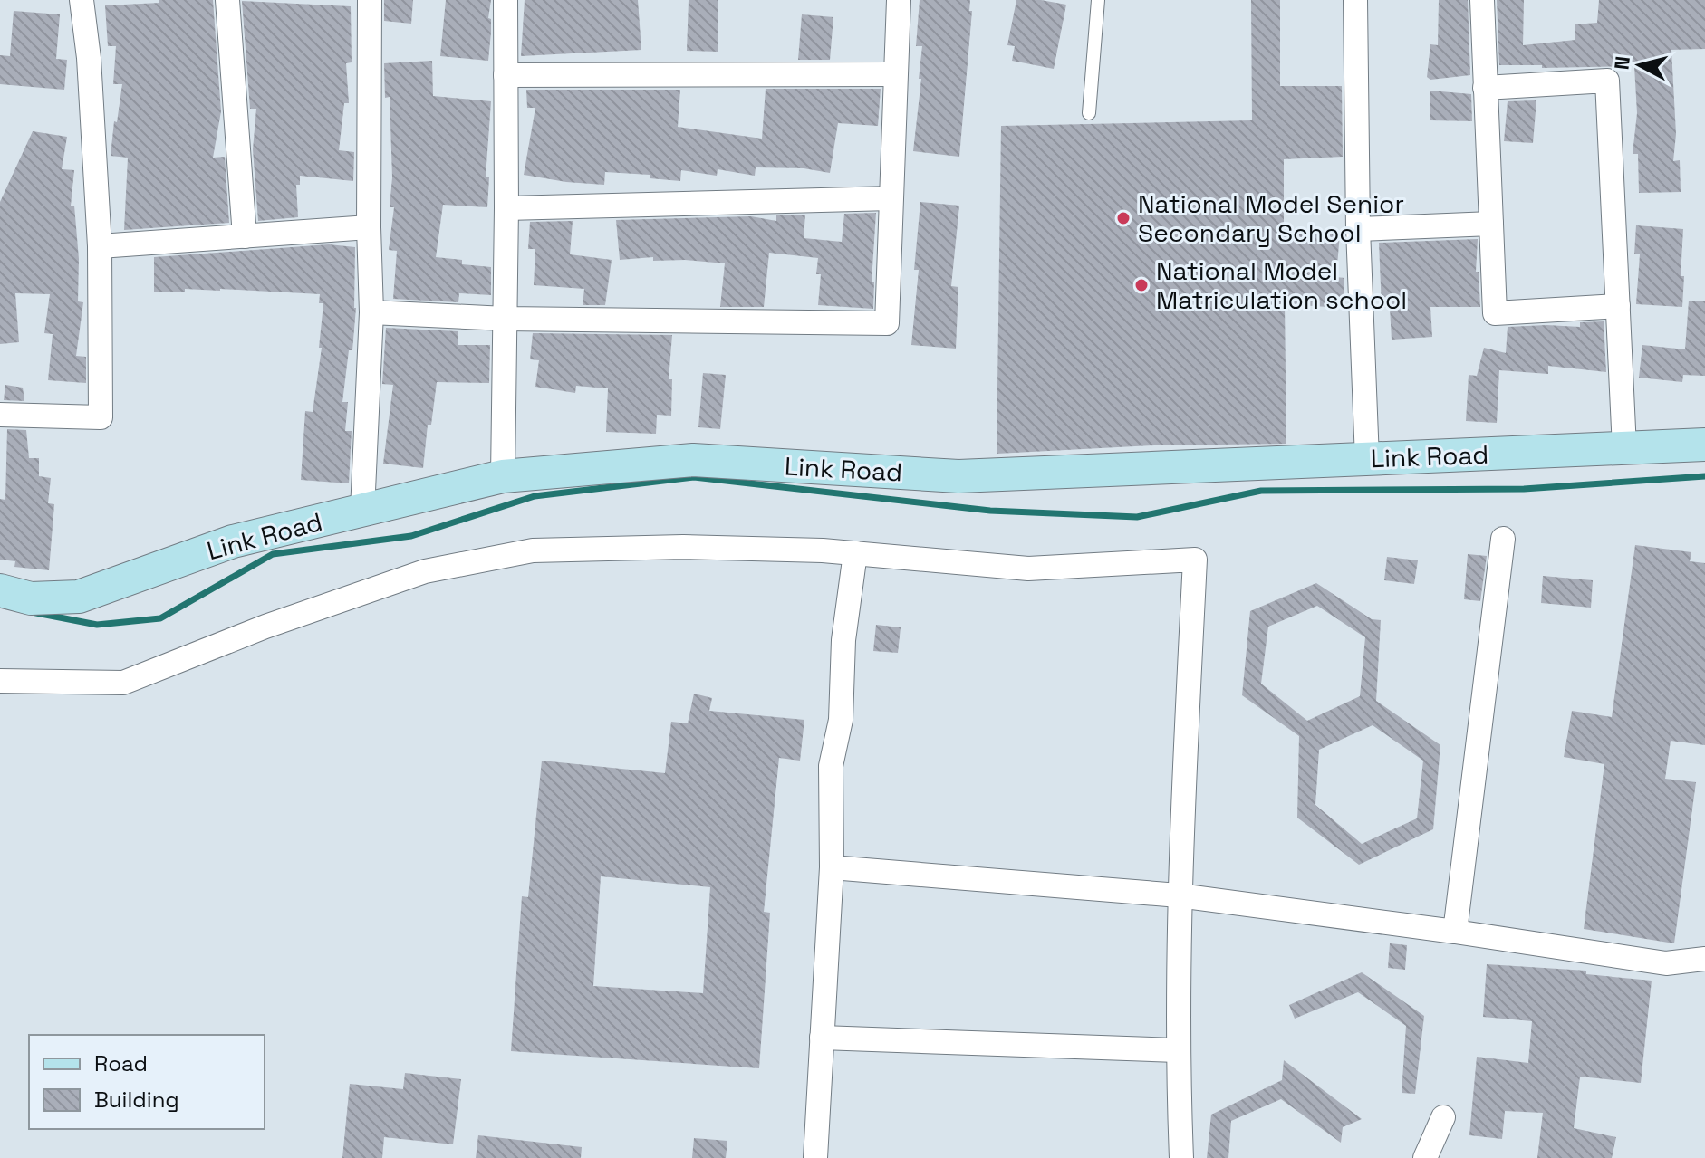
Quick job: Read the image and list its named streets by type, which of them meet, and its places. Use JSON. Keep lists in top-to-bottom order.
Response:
{
  "streets": {
    "street": ["Link Road"]
  },
  "places": ["National Model Senior Secondary School", "National Model Matriculation school"],
  "legend": ["Road", "Building"],
  "north": "left"
}
